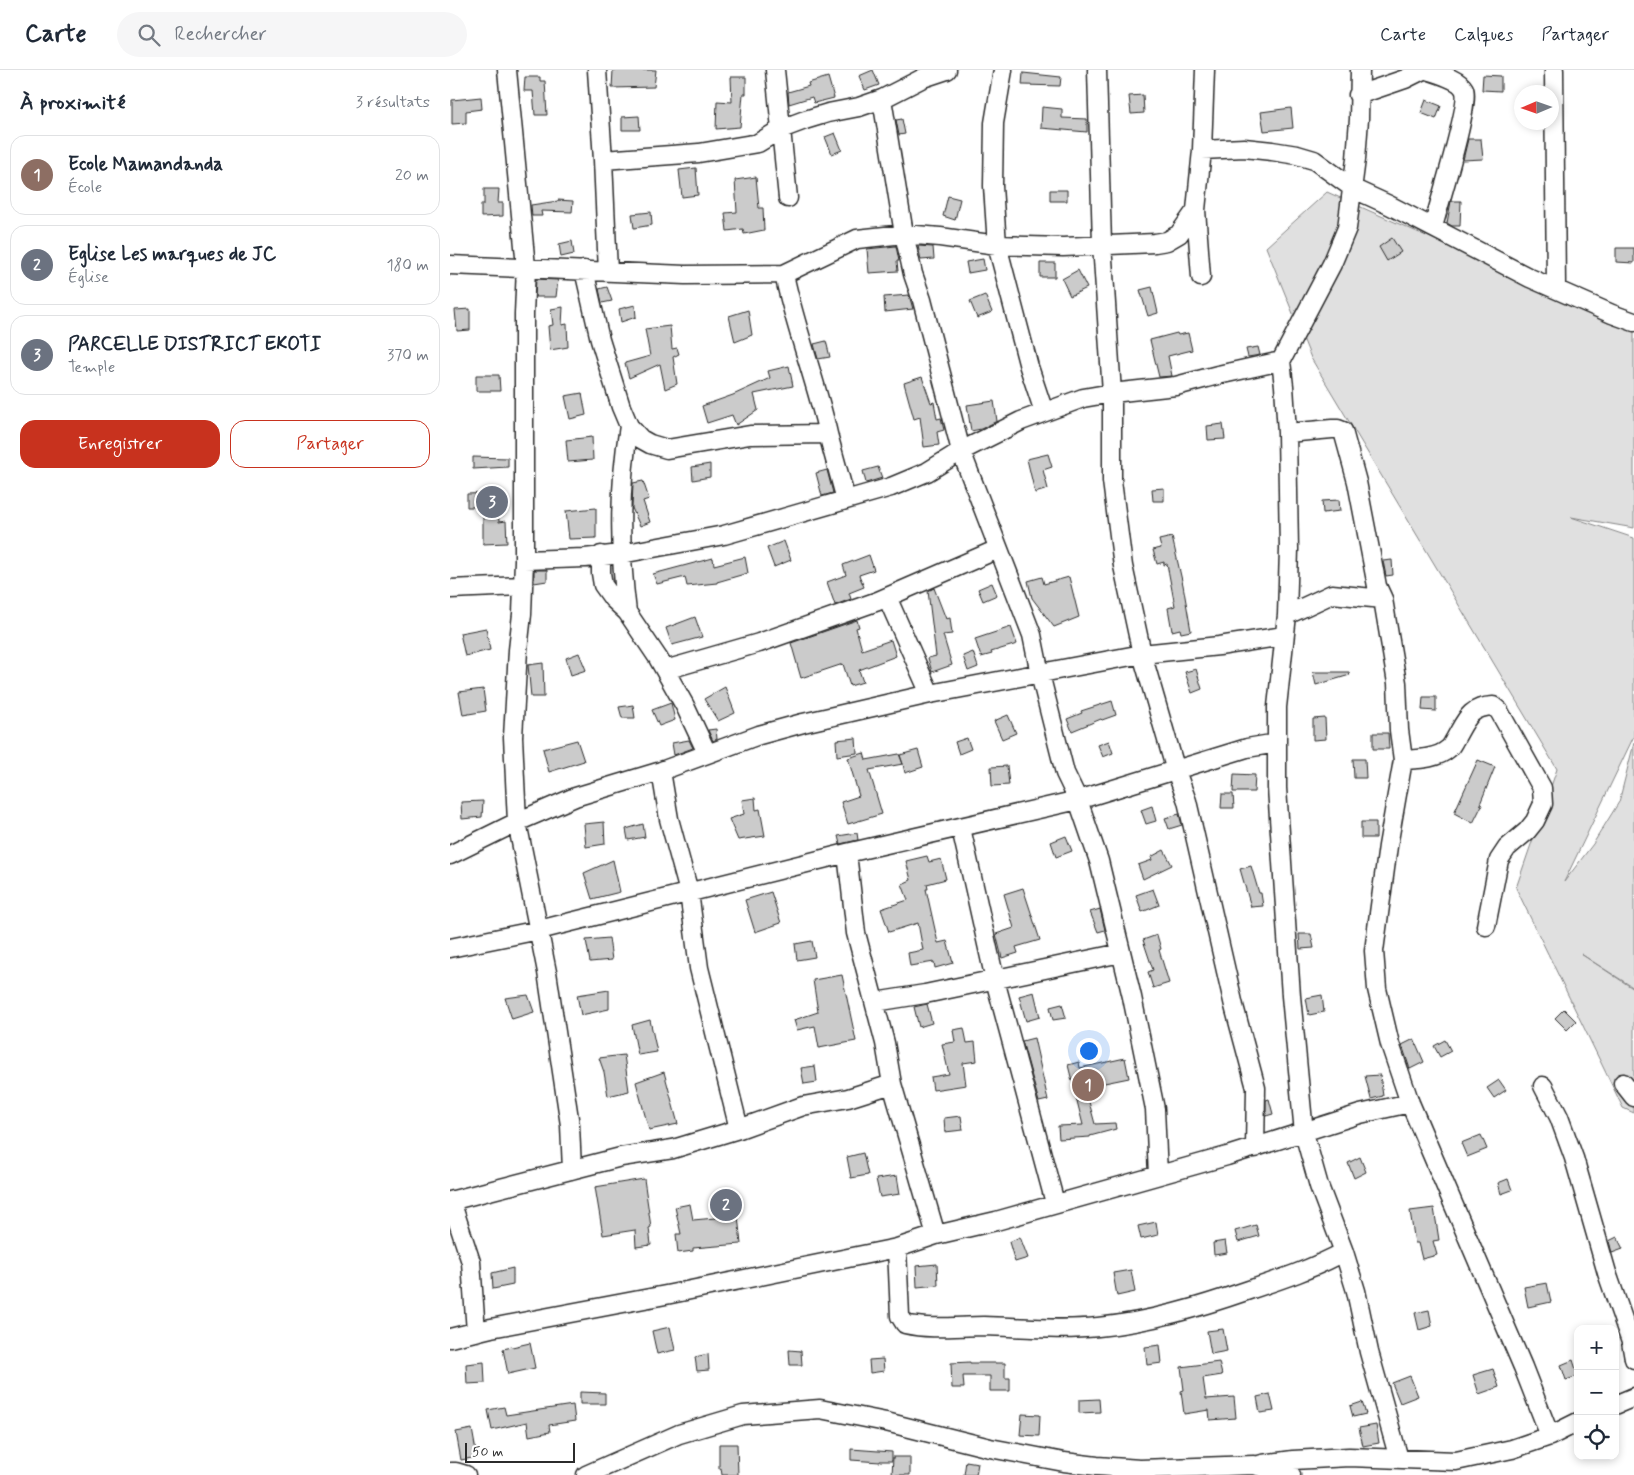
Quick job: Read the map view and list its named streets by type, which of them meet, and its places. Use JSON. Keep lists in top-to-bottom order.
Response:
{
  "scale_bar": "50 m",
  "north": "left",
  "page": {
    "header": "Carte",
    "search": "Rechercher",
    "nav": ["Carte", "Calques", "Partager"],
    "heading": ["À proximité", "3 résultats"],
    "list": [
      {
        "mark": "1",
        "name": "Ecole Mamandanda",
        "note": "École",
        "value": "20 m"
      },
      {
        "mark": "2",
        "name": "Eglise Les marques de JC",
        "note": "Église",
        "value": "180 m"
      },
      {
        "mark": "3",
        "name": "PARCELLE DISTRICT EKOTI",
        "note": "Temple",
        "value": "370 m"
      }
    ],
    "buttons": ["Enregistrer", "Partager"],
    "pins": ["3", "1", "2"],
    "map_buttons": ["+", "−"],
    "scale": "50 m"
  }
}
